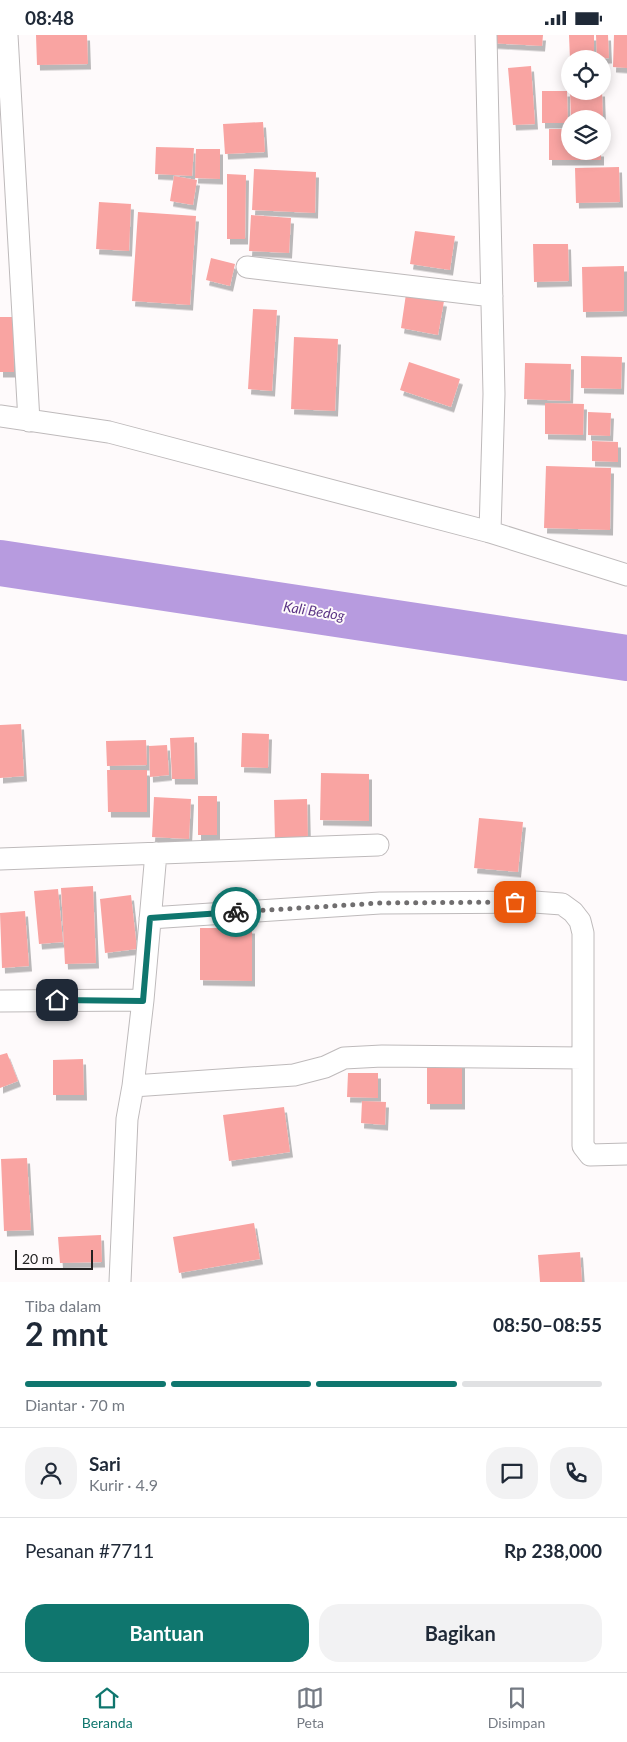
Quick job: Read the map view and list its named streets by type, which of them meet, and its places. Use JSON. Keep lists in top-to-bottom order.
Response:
{
  "water": ["Kali Bedog"],
  "scale_bar": "20 m",
  "page": {
    "status": "08:48",
    "scale": "20 m",
    "heading": ["2 mnt", "Tiba dalam", "08:50–08:55"],
    "panel": [
      "Sari",
      "Kurir · 4.9",
      "Pesanan #7711",
      "Rp 238,000"
    ],
    "bar": "Diantar · 70 m",
    "buttons": ["Bantuan", "Bagikan"],
    "tabs": ["Beranda", "Peta", "Disimpan"]
  }
}
